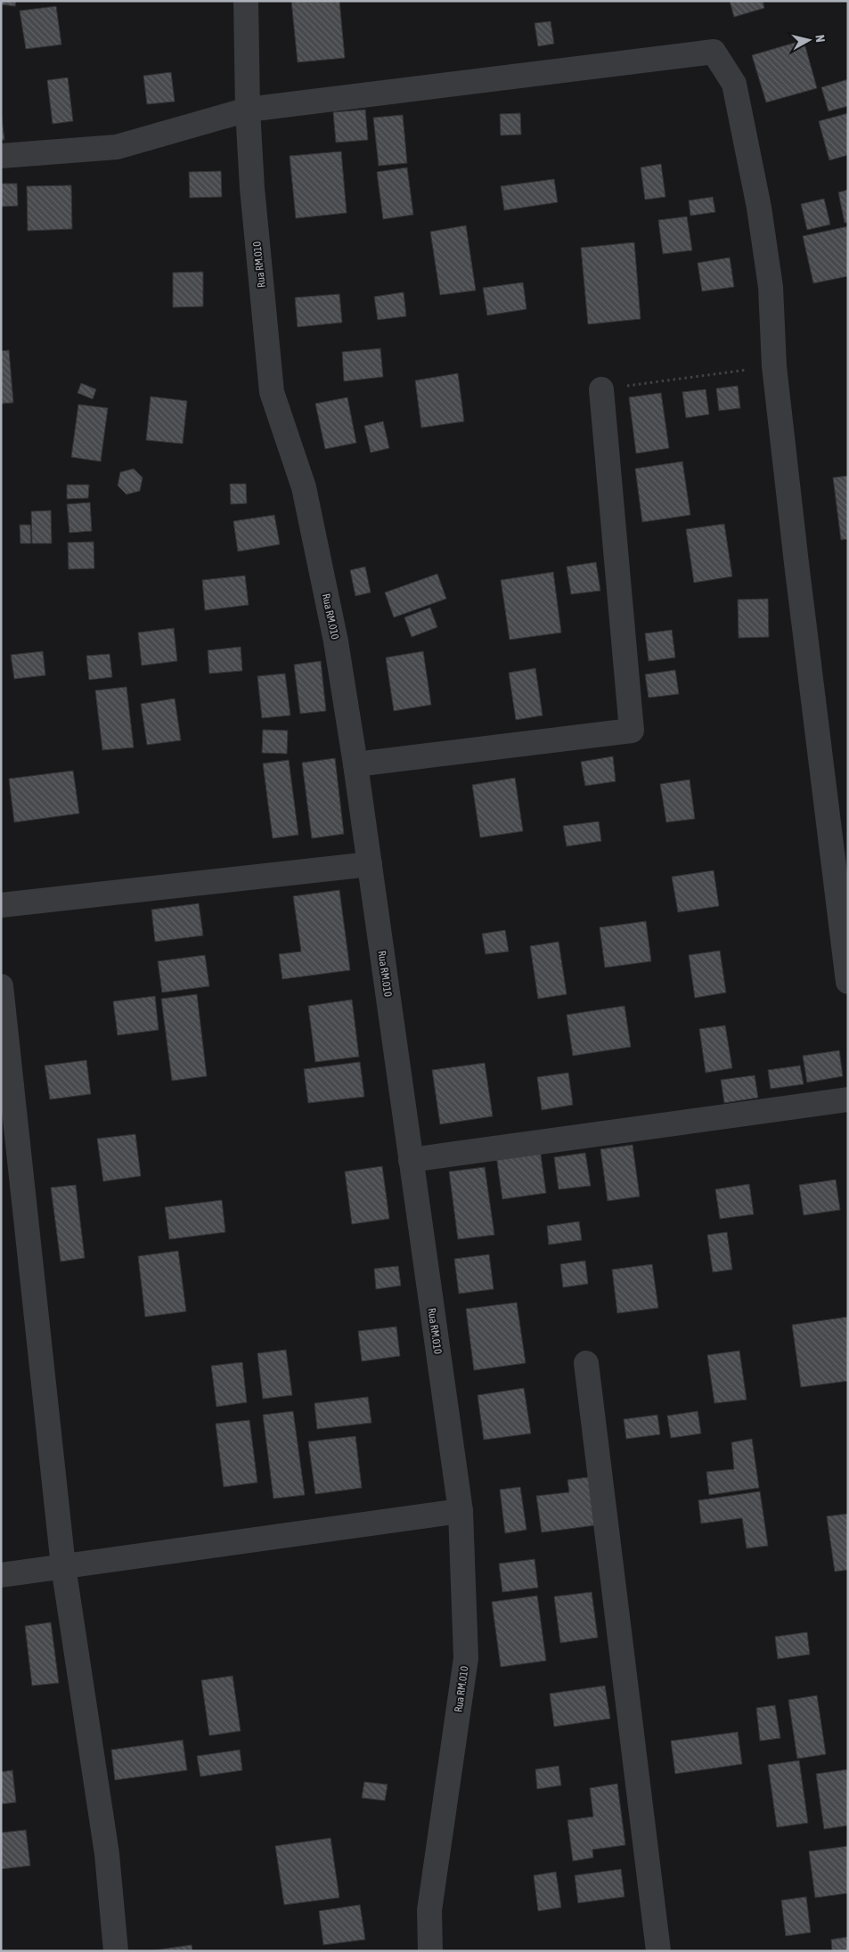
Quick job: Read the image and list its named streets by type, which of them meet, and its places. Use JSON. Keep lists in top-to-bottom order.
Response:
{
  "streets": {
    "street": ["Rua RM.010"]
  },
  "north": "right"
}
